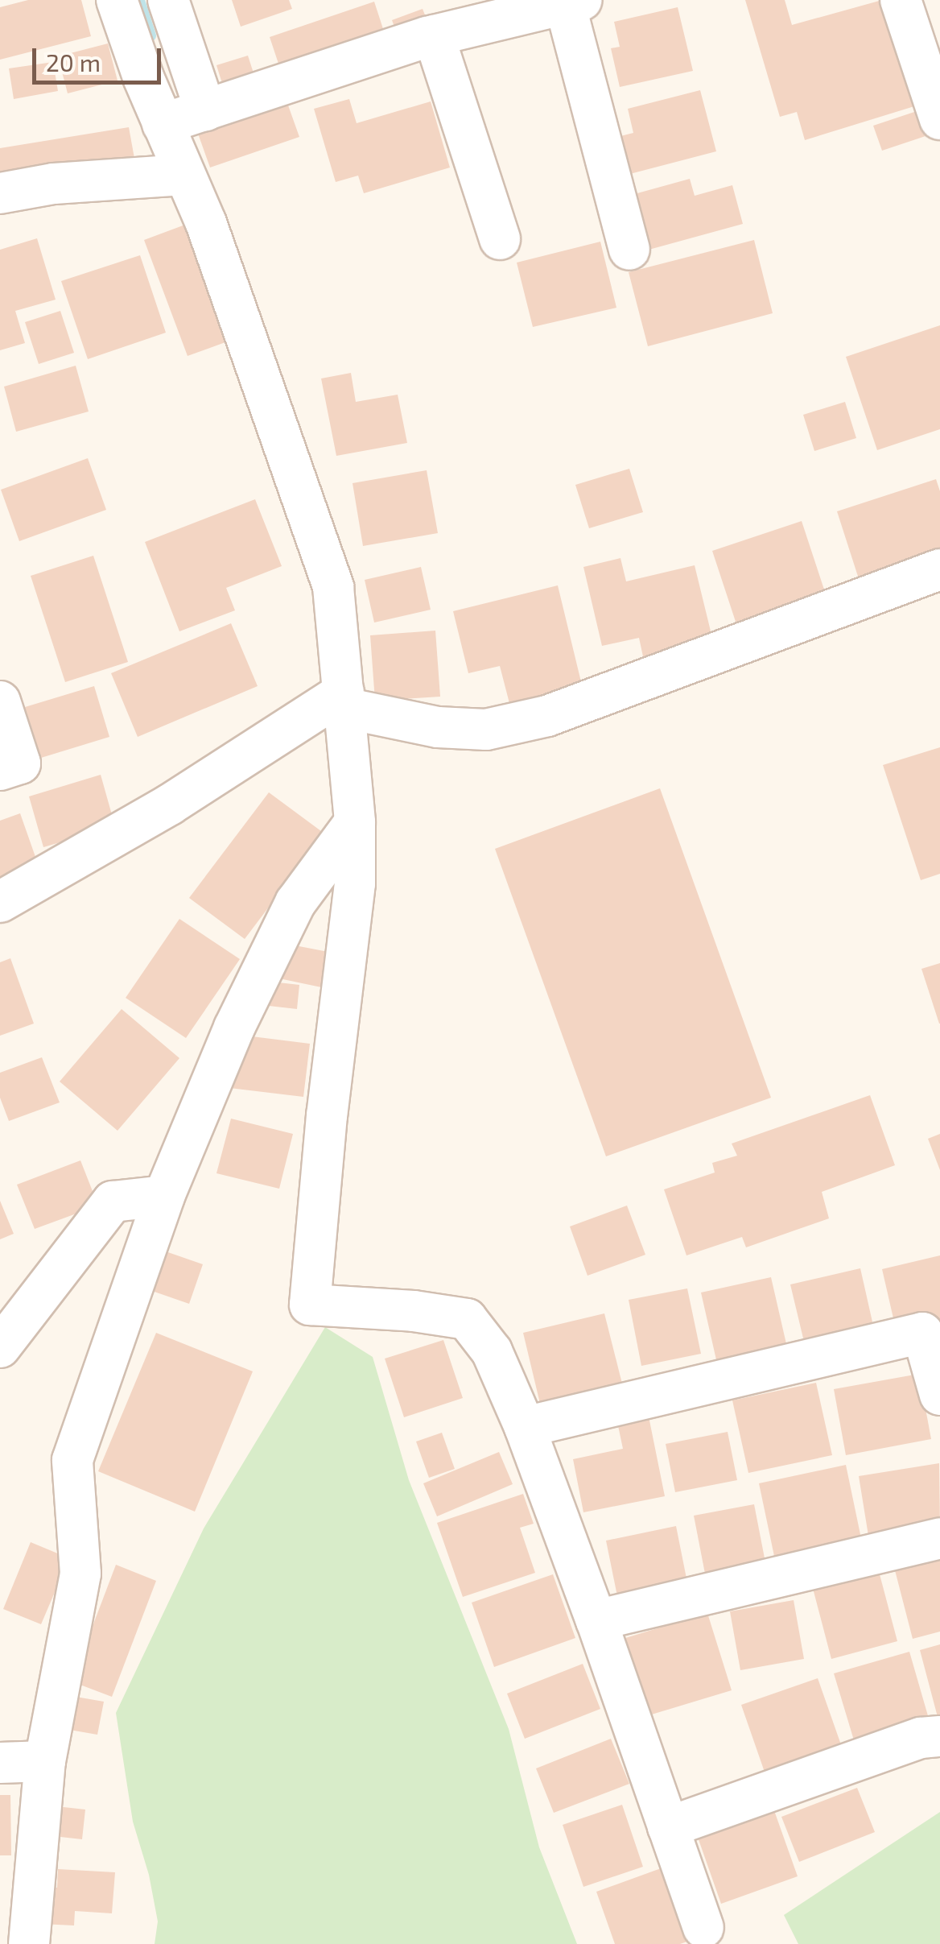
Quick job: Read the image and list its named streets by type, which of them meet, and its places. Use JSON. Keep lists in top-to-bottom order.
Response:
{
  "scale_bar": "20 m"
}
